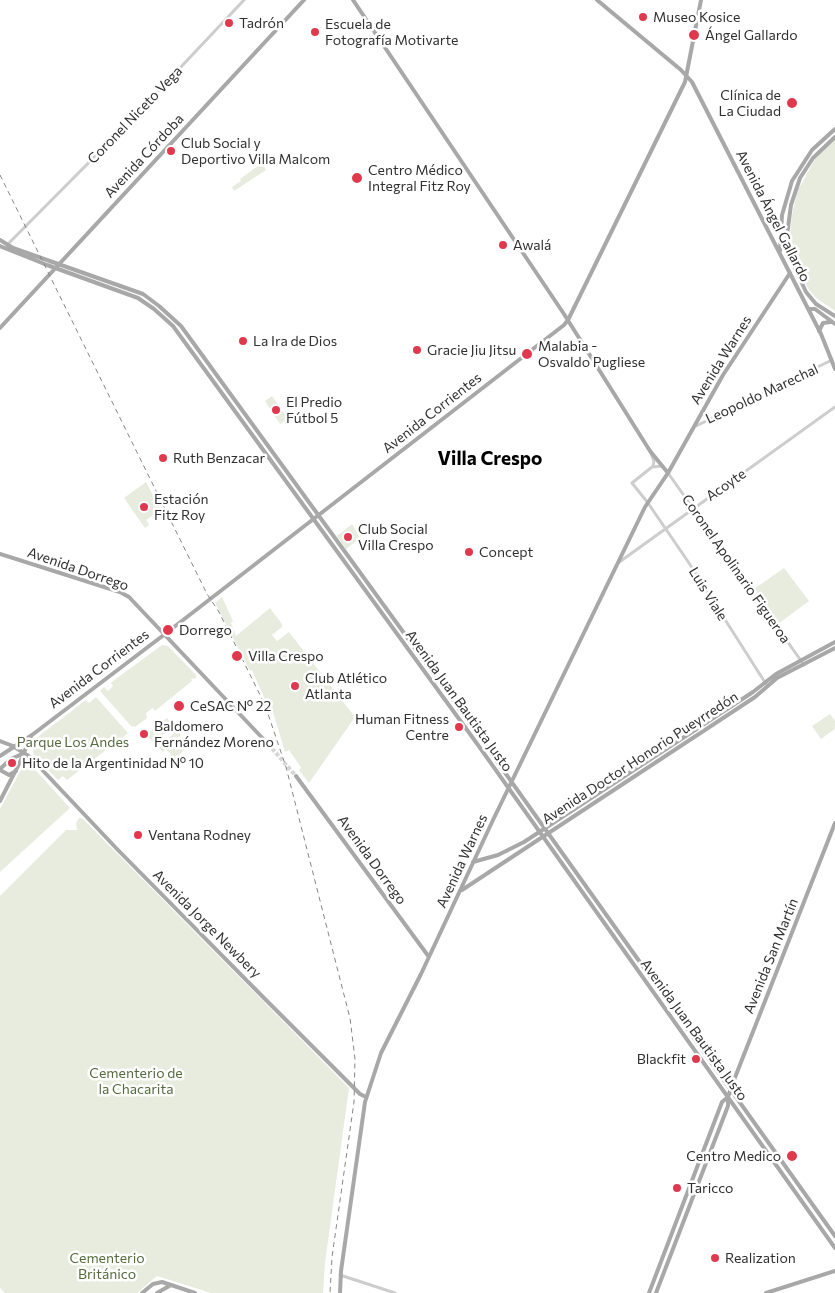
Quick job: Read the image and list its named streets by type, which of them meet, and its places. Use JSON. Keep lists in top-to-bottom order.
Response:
{
  "streets": {
    "main road": [
      "Avenida Córdoba",
      "Avenida Ángel Gallardo",
      "Avenida Warnes",
      "Avenida Corrientes",
      "Avenida Dorrego",
      "Avenida Juan Bautista Justo",
      "Avenida Doctor Honorio Pueyrredón",
      "Avenida Jorge Newbery",
      "Avenida San Martín"
    ],
    "street": [
      "Coronel Niceto Vega",
      "Leopoldo Marechal",
      "Acoyte",
      "Coronel Apolinario Figueroa",
      "Luis Viale"
    ]
  },
  "crossings": [
    ["Coronel Niceto Vega", "Avenida Juan Bautista Justo"],
    ["Avenida Córdoba", "Avenida Juan Bautista Justo"],
    ["Avenida Ángel Gallardo", "Avenida Warnes"],
    ["Avenida Ángel Gallardo", "Leopoldo Marechal"],
    ["Avenida Ángel Gallardo", "Avenida Corrientes"],
    ["Avenida Warnes", "Leopoldo Marechal"],
    ["Avenida Warnes", "Acoyte"],
    ["Avenida Warnes", "Avenida Dorrego"],
    ["Avenida Warnes", "Coronel Apolinario Figueroa"],
    ["Avenida Warnes", "Luis Viale"],
    ["Avenida Warnes", "Avenida Juan Bautista Justo"],
    ["Avenida Warnes", "Avenida Doctor Honorio Pueyrredón"],
    ["Avenida Warnes", "Avenida Jorge Newbery"],
    ["Avenida Corrientes", "Avenida Dorrego"],
    ["Avenida Corrientes", "Avenida Juan Bautista Justo"],
    ["Avenida Corrientes", "Avenida Jorge Newbery"],
    ["Acoyte", "Coronel Apolinario Figueroa"],
    ["Acoyte", "Luis Viale"],
    ["Coronel Apolinario Figueroa", "Avenida Doctor Honorio Pueyrredón"],
    ["Luis Viale", "Avenida Doctor Honorio Pueyrredón"],
    ["Avenida Juan Bautista Justo", "Avenida Doctor Honorio Pueyrredón"],
    ["Avenida Juan Bautista Justo", "Avenida San Martín"]
  ],
  "districts": ["Villa Crespo"],
  "parks": ["Parque Los Andes", "Cementerio de la Chacarita", "Cementerio Británico"],
  "places": [
    "Museo Kosice",
    "Tadrón",
    "Escuela de Fotografía Motivarte",
    "Ángel Gallardo",
    "Clínica de La Ciudad",
    "Club Social y Deportivo Villa Malcom",
    "Centro Médico Integral Fitz Roy",
    "Awalá",
    "La Ira de Dios",
    "Gracie Jiu Jitsu",
    "Malabia - Osvaldo Pugliese",
    "El Predio Fútbol 5",
    "Ruth Benzacar",
    "Estación Fitz Roy",
    "Club Social Villa Crespo",
    "Concept",
    "Dorrego",
    "Villa Crespo",
    "Club Atlético Atlanta",
    "CeSAC Nº 22",
    "Human Fitness Centre",
    "Baldomero Fernández Moreno",
    "Hito de la Argentinidad Nº 10",
    "Ventana Rodney",
    "Blackfit",
    "Centro Medico",
    "Taricco",
    "Realization"
  ]
}
